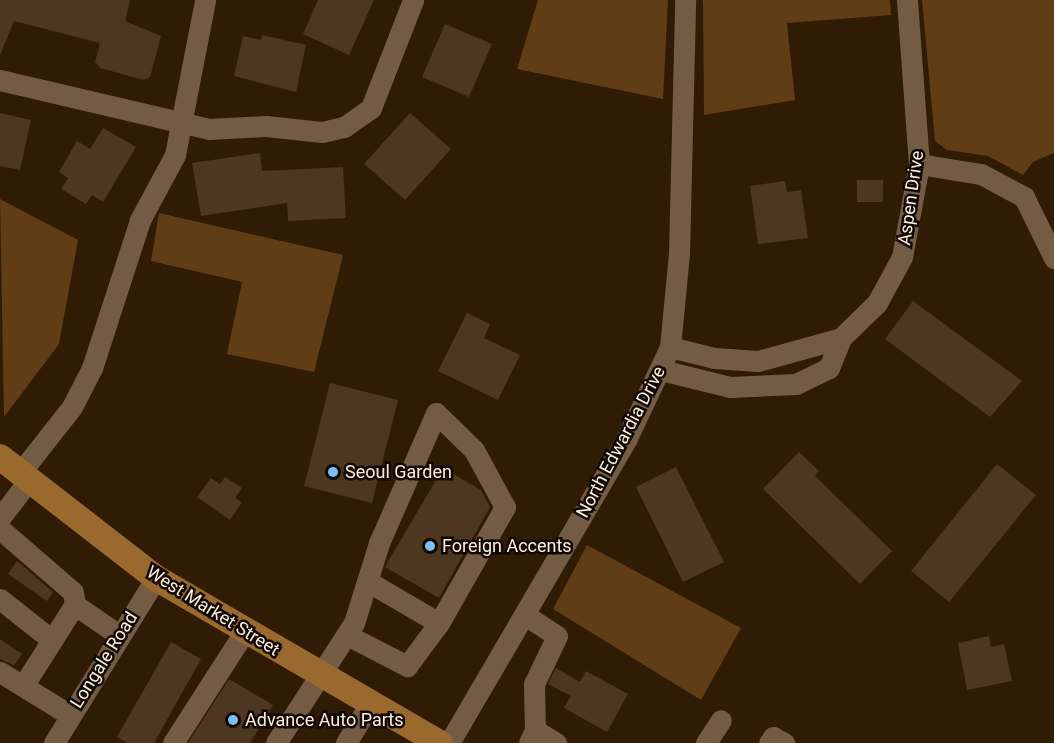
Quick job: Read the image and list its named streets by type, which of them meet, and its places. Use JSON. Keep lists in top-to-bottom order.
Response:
{
  "streets": {
    "main road": ["West Market Street"],
    "street": ["Aspen Drive", "North Edwardia Drive", "Longale Road"]
  },
  "crossings": [
    ["Aspen Drive", "North Edwardia Drive"],
    ["West Market Street", "Longale Road"]
  ],
  "places": ["Seoul Garden", "Foreign Accents", "Advance Auto Parts"]
}
